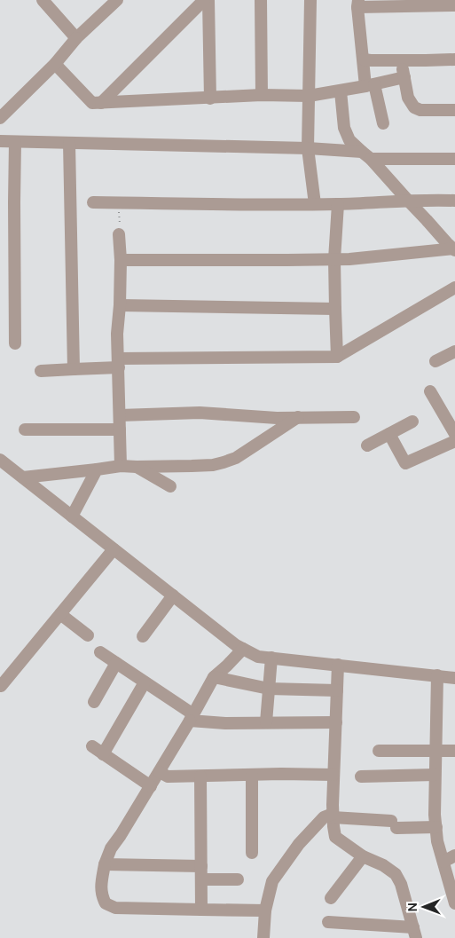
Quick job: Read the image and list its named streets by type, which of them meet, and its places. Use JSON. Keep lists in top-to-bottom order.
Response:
{
  "north": "left"
}
